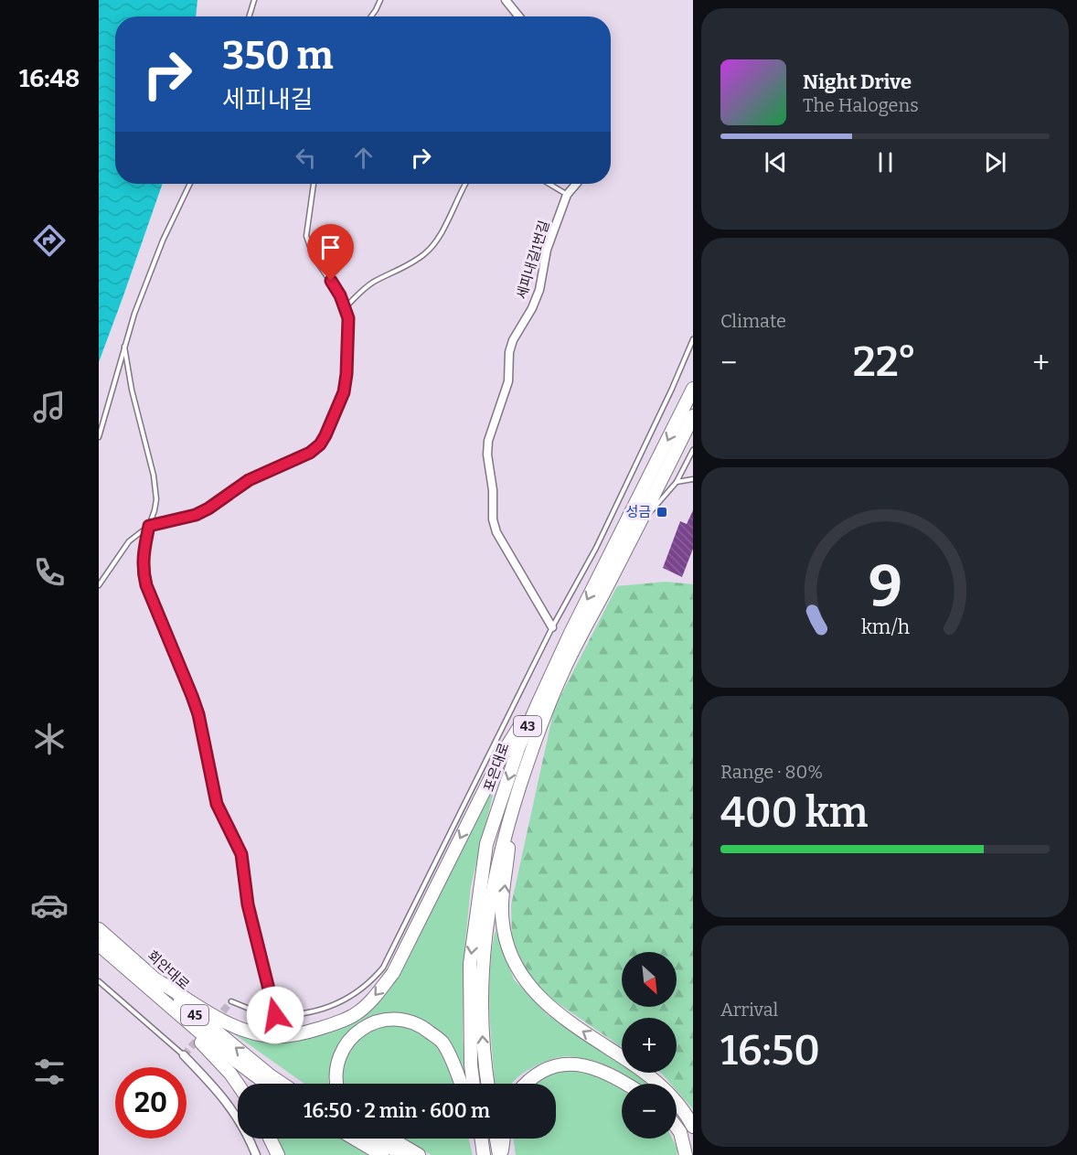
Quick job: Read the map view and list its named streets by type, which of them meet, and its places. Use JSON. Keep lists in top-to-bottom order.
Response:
{
  "streets": {
    "highway": [
      "43",
      "포은대로",
      "회안대로",
      "45"
    ],
    "street": ["세피내길1번길"]
  },
  "places": {
    "transit": ["성금"]
  },
  "north": "bottom right",
  "page": {
    "tabs": "16:48",
    "turn": ["350 m", "세피내길"],
    "song": ["Night Drive", "The Halogens"],
    "tile": [
      "Climate",
      ["Range · 80%", "400 km"],
      ["Arrival", "16:50"]
    ],
    "heat": ["−", "22°", "+"],
    "map_buttons": ["+", "−"],
    "limit": "20",
    "trip": "16:50 · 2 min · 600 m",
    "gauge": ["9", "km/h"]
  }
}
